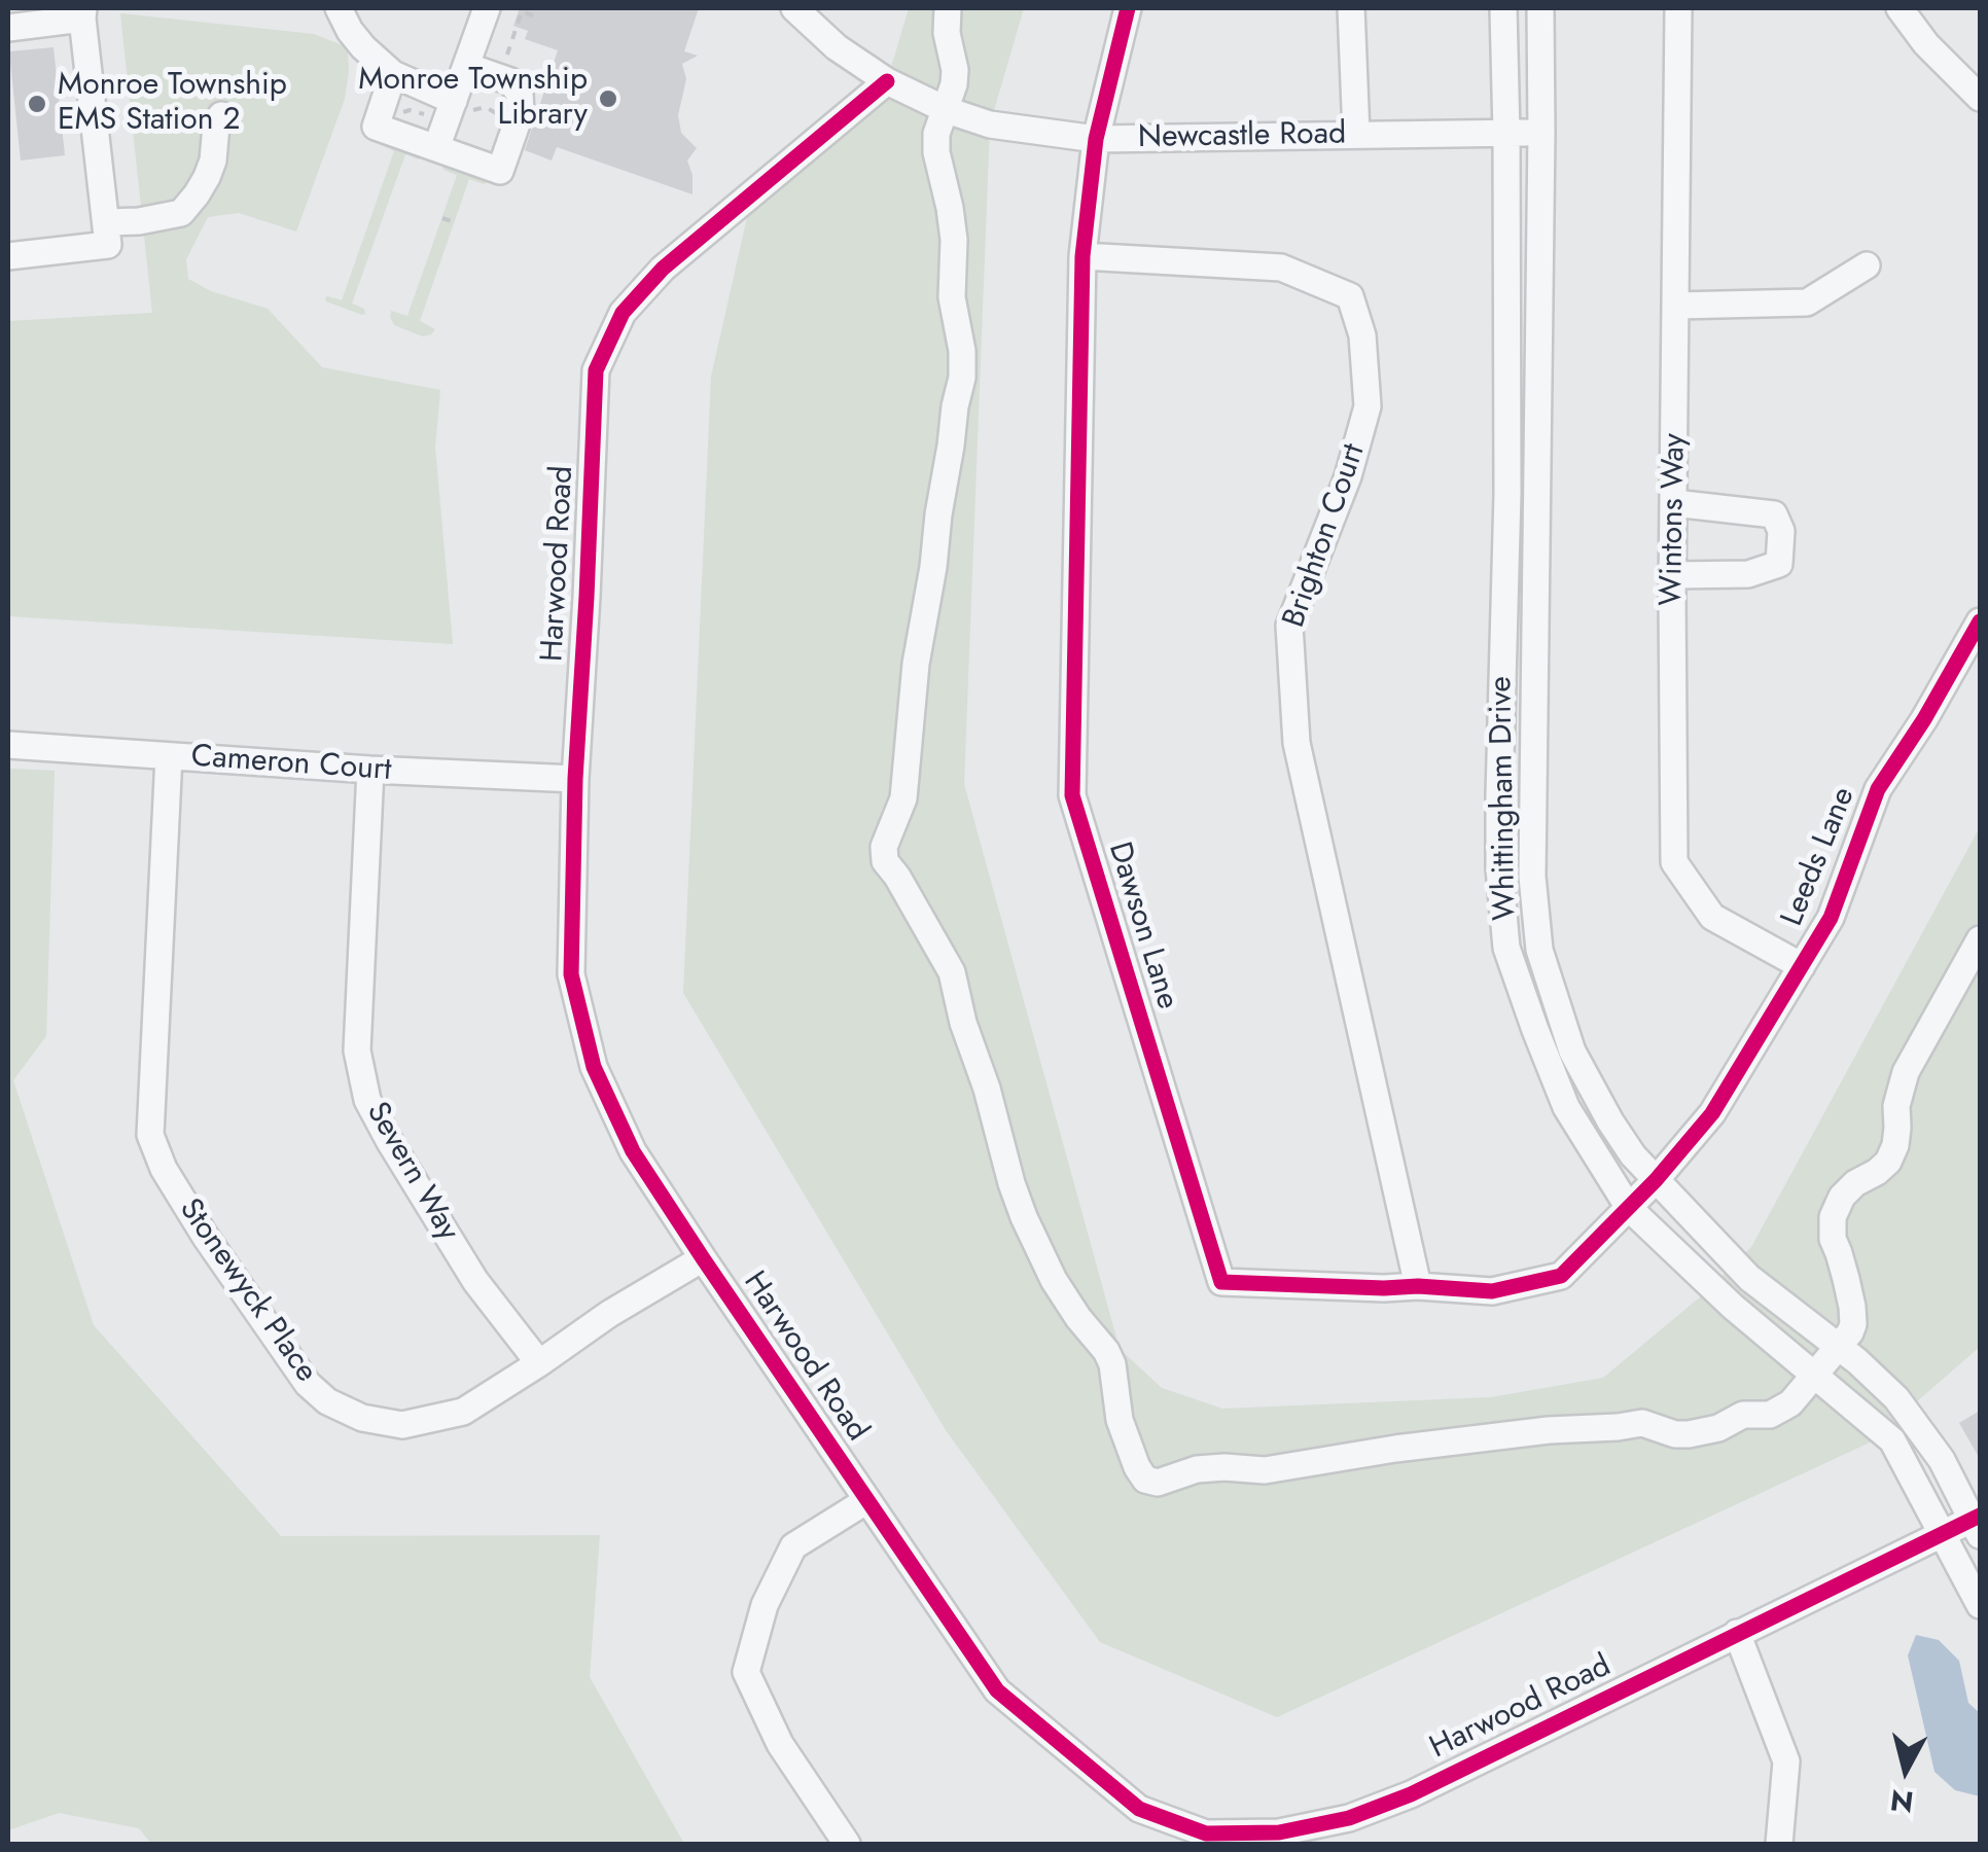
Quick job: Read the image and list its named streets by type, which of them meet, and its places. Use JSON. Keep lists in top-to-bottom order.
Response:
{
  "streets": {
    "street": [
      "Newcastle Road",
      "Wintons Way",
      "Brighton Court",
      "Harwood Road",
      "Cameron Court",
      "Whittingham Drive",
      "Leeds Lane",
      "Dawson Lane",
      "Severn Way",
      "Stonewyck Place"
    ]
  },
  "crossings": [
    ["Newcastle Road", "Harwood Road"],
    ["Newcastle Road", "Whittingham Drive"],
    ["Newcastle Road", "Dawson Lane"],
    ["Wintons Way", "Leeds Lane"],
    ["Brighton Court", "Dawson Lane"],
    ["Harwood Road", "Cameron Court"],
    ["Harwood Road", "Whittingham Drive"],
    ["Harwood Road", "Stonewyck Place"],
    ["Cameron Court", "Severn Way"],
    ["Cameron Court", "Stonewyck Place"],
    ["Whittingham Drive", "Leeds Lane"],
    ["Whittingham Drive", "Dawson Lane"],
    ["Leeds Lane", "Dawson Lane"],
    ["Severn Way", "Stonewyck Place"]
  ],
  "places": ["Monroe Township Library", "Monroe Township EMS Station 2"],
  "north": "bottom"
}
